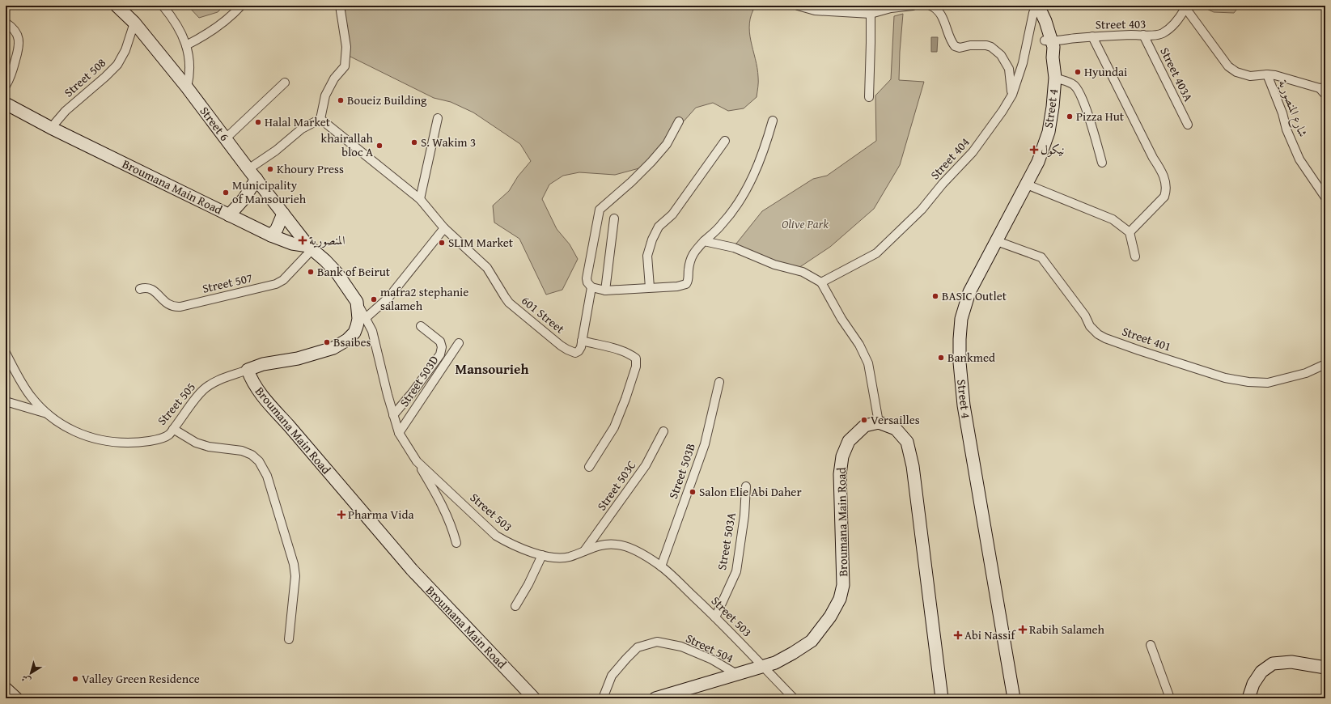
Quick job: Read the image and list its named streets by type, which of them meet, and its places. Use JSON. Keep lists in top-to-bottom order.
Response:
{
  "streets": {
    "street": [
      "Street 403",
      "Street 403A",
      "Street 508",
      "Street 4",
      "شارع المنصورية",
      "Street 6",
      "Street 404",
      "Broumana Main Road",
      "Street 507",
      "601 Street",
      "Street 401",
      "Street 503D",
      "Street 505",
      "Street 503B",
      "Street 503C",
      "Street 503",
      "Street 503A",
      "Street 504"
    ]
  },
  "crossings": [
    ["Street 403", "Street 403A"],
    ["Street 403", "Street 4"],
    ["Street 508", "Street 6"],
    ["Street 508", "Broumana Main Road"],
    ["Street 4", "Street 404"],
    ["Street 4", "Street 401"],
    ["Street 6", "Broumana Main Road"],
    ["Street 6", "Street 507"],
    ["Broumana Main Road", "Street 507"],
    ["Broumana Main Road", "Street 505"],
    ["Broumana Main Road", "Street 503"],
    ["Broumana Main Road", "Street 504"],
    ["Street 503D", "Street 503"],
    ["Street 503B", "Street 503"],
    ["Street 503C", "Street 503"],
    ["Street 503", "Street 503A"]
  ],
  "districts": ["Mansourieh"],
  "parks": ["Olive Park"],
  "places": {
    "other": [
      "Hyundai",
      "Boueiz Building",
      "Pizza Hut",
      "Halal Market",
      "S. Wakim 3",
      "khairallah bloc A",
      "Khoury Press",
      "Municipality of Mansourieh",
      "SLIM Market",
      "Bank of Beirut",
      "BASIC Outlet",
      "mafra2 stephanie salameh",
      "Bsaibes",
      "Bankmed",
      "Versailles",
      "Salon Elie Abi Daher",
      "Valley Green Residence"
    ],
    "health": [
      "نيكول",
      "المنصورية",
      "Pharma Vida",
      "Rabih Salameh",
      "Abi Nassif"
    ]
  },
  "north": "bottom left"
}
